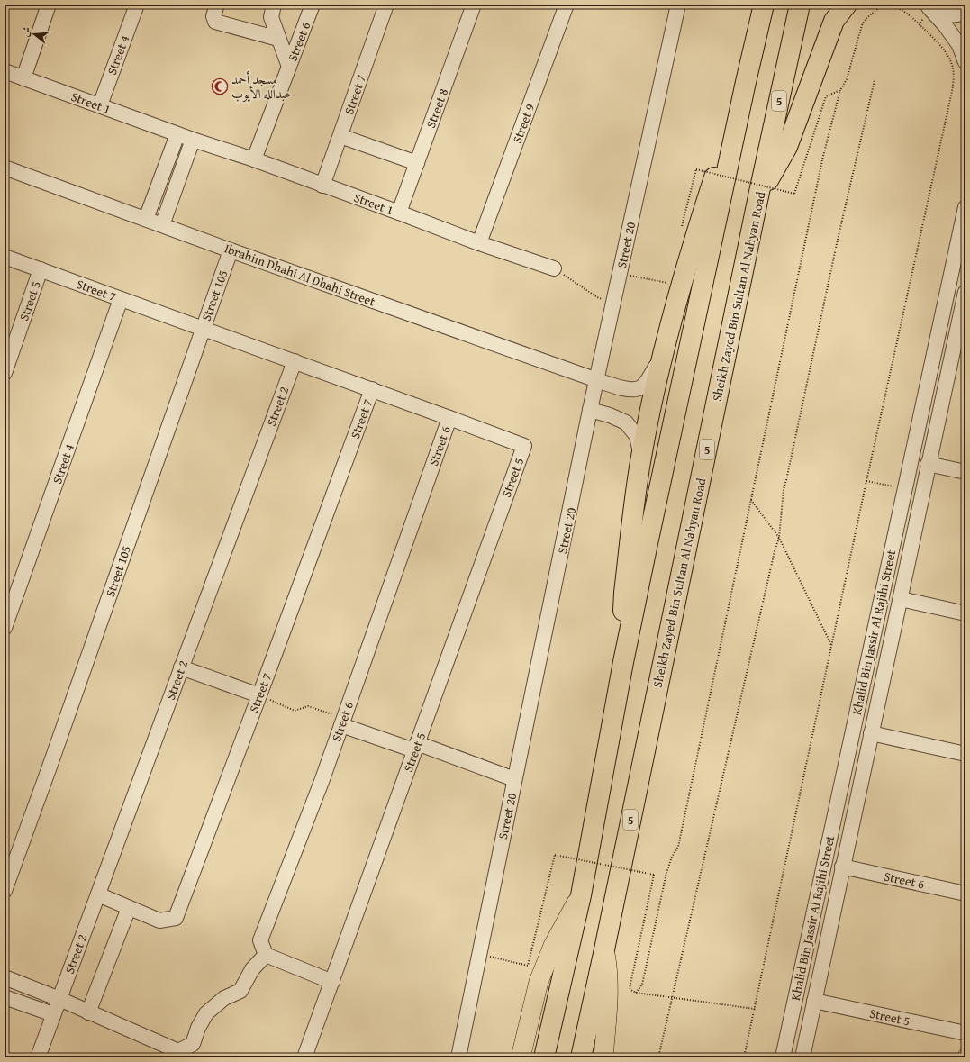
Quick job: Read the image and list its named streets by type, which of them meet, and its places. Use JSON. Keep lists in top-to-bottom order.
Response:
{
  "streets": {
    "highway": ["5", "Sheikh Zayed Bin Sultan Al Nahyan Road"],
    "street": [
      "Street 6",
      "Street 4",
      "Street 7",
      "Street 1",
      "Street 8",
      "Street 9",
      "Street 20",
      "Ibrahim Dhahi Al Dhahi Street",
      "Street 105",
      "Street 5",
      "Street 2",
      "Khalid Bin Jassir Al Rajihi Street"
    ]
  },
  "crossings": [
    ["Street 6", "Street 7"],
    ["Street 6", "Street 1"],
    ["Street 6", "Khalid Bin Jassir Al Rajihi Street"],
    ["Street 4", "Street 7"],
    ["Street 4", "Street 1"],
    ["Street 7", "Street 1"],
    ["Street 7", "Street 105"],
    ["Street 7", "Street 5"],
    ["Street 7", "Street 2"],
    ["Street 1", "Street 8"],
    ["Street 1", "Street 9"],
    ["Street 20", "Ibrahim Dhahi Al Dhahi Street"],
    ["Ibrahim Dhahi Al Dhahi Street", "Street 105"],
    ["Street 5", "Khalid Bin Jassir Al Rajihi Street"]
  ],
  "places": {
    "mosque": ["مسجد أحمد عبدالله الأيوب"]
  },
  "north": "left"
}
